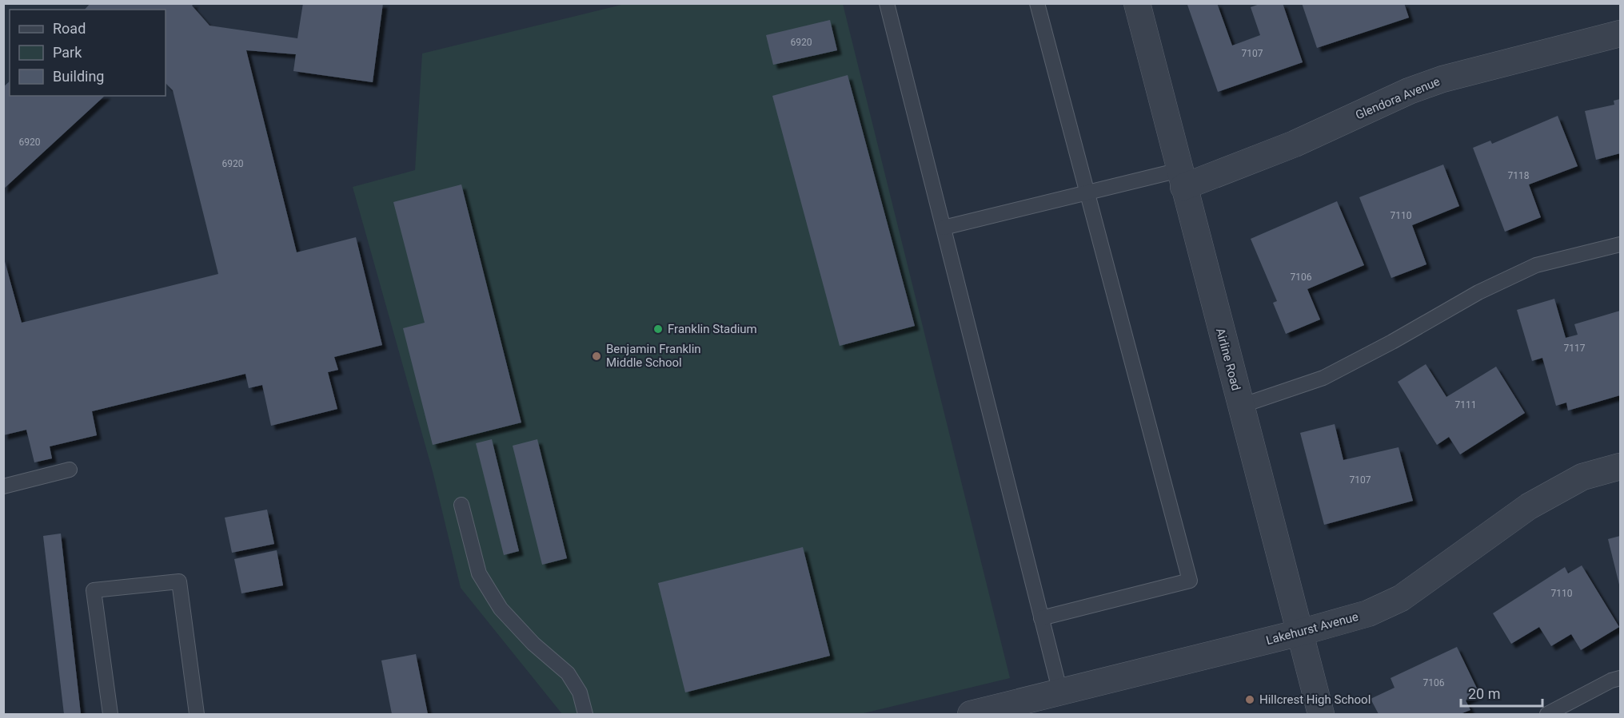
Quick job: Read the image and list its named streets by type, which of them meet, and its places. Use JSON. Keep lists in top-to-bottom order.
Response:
{
  "streets": {
    "street": ["Glendora Avenue", "Airline Road", "Lakehurst Avenue"]
  },
  "crossings": [
    ["Glendora Avenue", "Airline Road"],
    ["Airline Road", "Lakehurst Avenue"]
  ],
  "places": ["Franklin Stadium", "Benjamin Franklin Middle School", "Hillcrest High School"],
  "house_numbers": [
    "6920",
    "7107",
    "6920",
    "6920",
    "7118",
    "7110",
    "7106",
    "7117",
    "7111",
    "7107",
    "7110",
    "7106"
  ],
  "legend": ["Road", "Park", "Building"],
  "scale_bar": "20 m"
}
